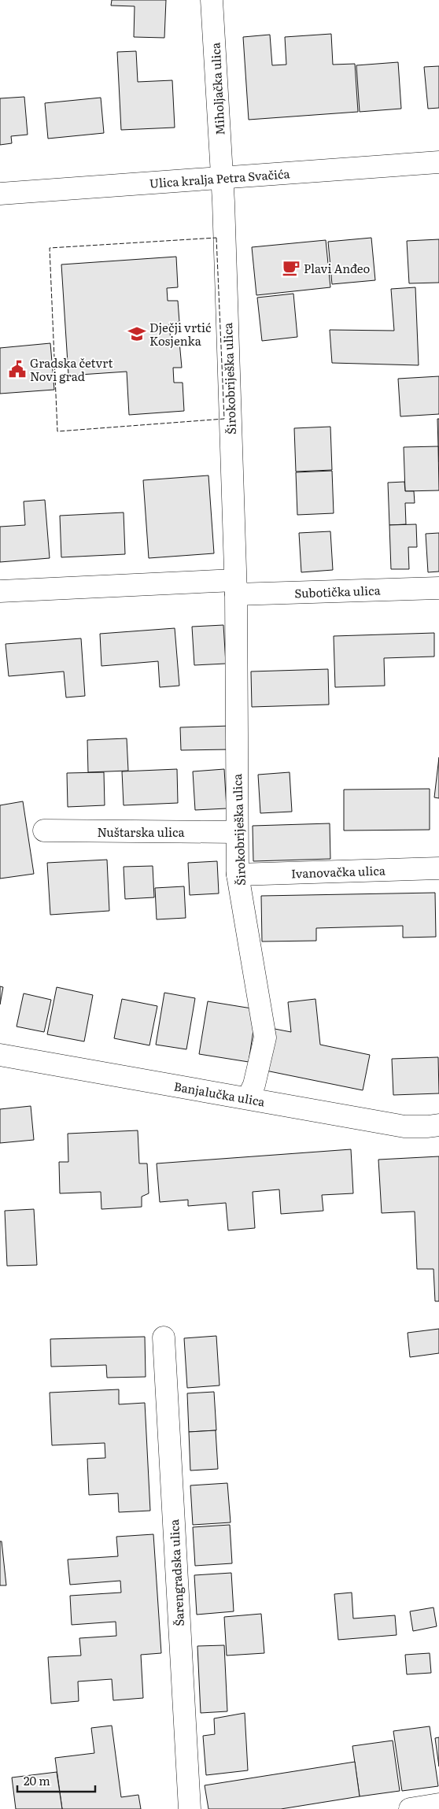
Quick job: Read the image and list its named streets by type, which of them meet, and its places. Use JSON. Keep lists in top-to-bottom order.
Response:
{
  "streets": {
    "street": [
      "Miholjačka ulica",
      "Ulica kralja Petra Svačića",
      "Širokobriješka ulica",
      "Subotička ulica",
      "Nuštarska ulica",
      "Ivanovačka ulica",
      "Banjalučka ulica",
      "Šarengradska ulica"
    ]
  },
  "crossings": [
    ["Miholjačka ulica", "Ulica kralja Petra Svačića"],
    ["Miholjačka ulica", "Širokobriješka ulica"],
    ["Ulica kralja Petra Svačića", "Širokobriješka ulica"],
    ["Širokobriješka ulica", "Subotička ulica"],
    ["Širokobriješka ulica", "Nuštarska ulica"],
    ["Širokobriješka ulica", "Ivanovačka ulica"],
    ["Širokobriješka ulica", "Banjalučka ulica"]
  ],
  "places": {
    "cafe": ["Plavi Anđeo"],
    "school or university": ["Dječji vrtić Kosjenka"],
    "public building": ["Gradska četvrt Novi grad"]
  },
  "scale_bar": "20 m"
}
